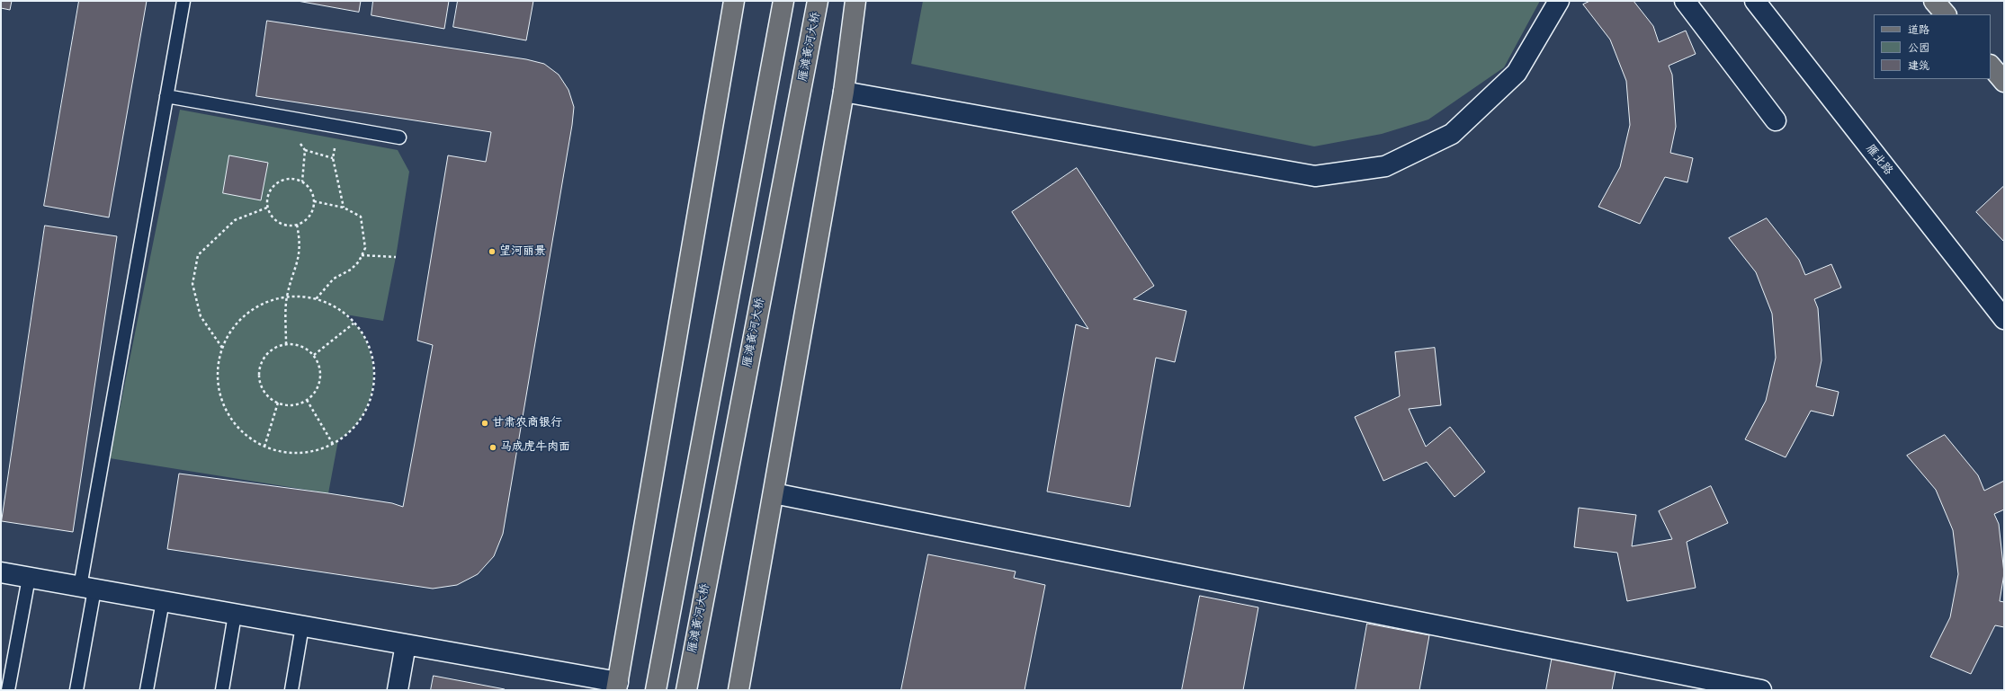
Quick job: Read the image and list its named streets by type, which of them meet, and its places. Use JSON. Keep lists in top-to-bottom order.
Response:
{
  "streets": {
    "main road": ["雁滩黄河大桥"],
    "street": ["雁北路"]
  },
  "places": ["望河丽景", "甘肃农商银行", "马成虎牛肉面"],
  "legend": ["道路", "公园", "建筑"]
}
